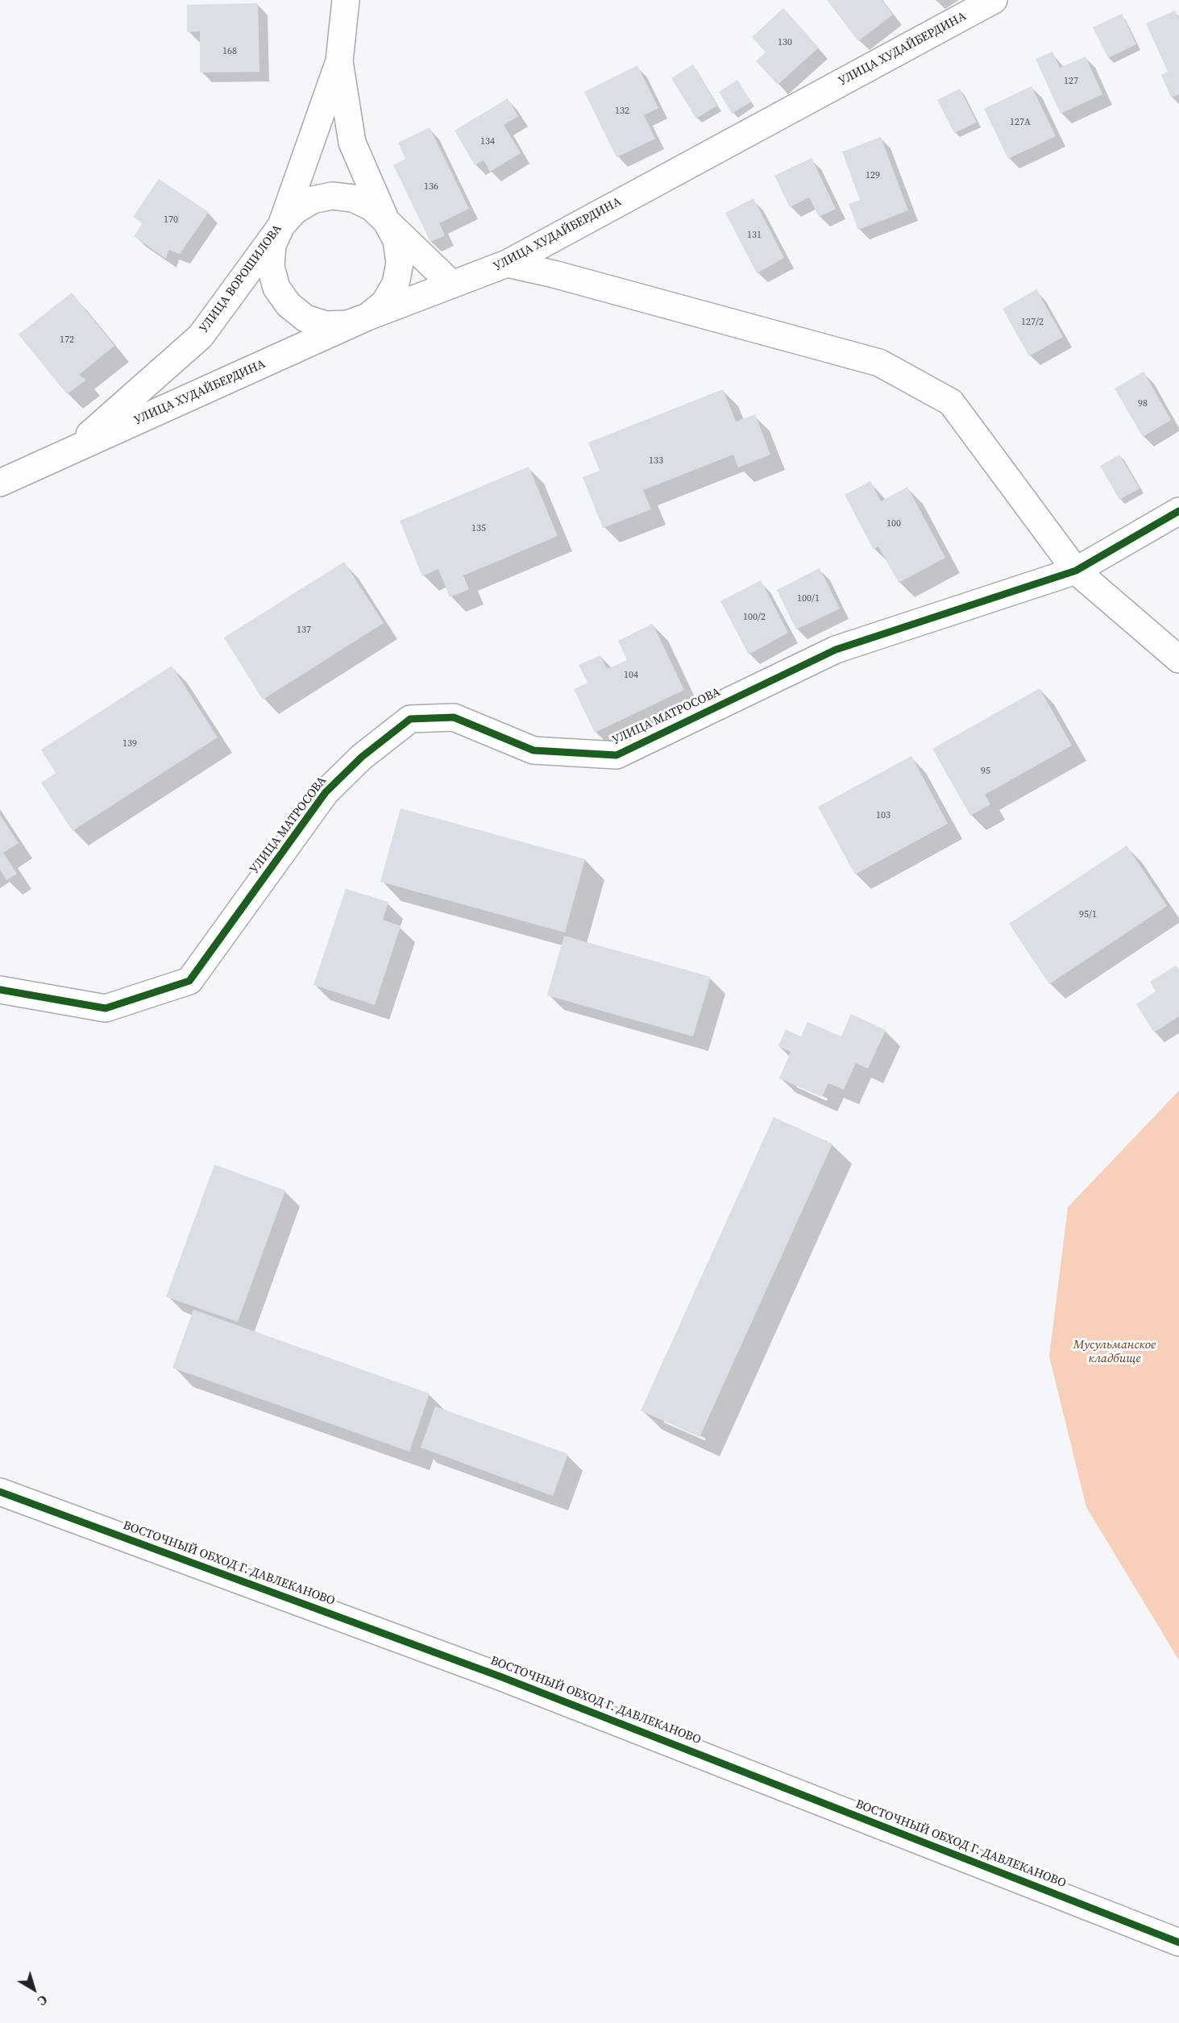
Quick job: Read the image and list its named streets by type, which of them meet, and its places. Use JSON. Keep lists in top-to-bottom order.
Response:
{
  "streets": {
    "street": [
      "УЛИЦА ХУДАЙБЕРДИНА",
      "УЛИЦА ВОРОШИЛОВА",
      "УЛИЦА МАТРОСОВА",
      "ВОСТОЧНЫЙ ОБХОД Г. ДАВЛЕКАНОВО"
    ]
  },
  "crossings": [
    ["УЛИЦА ХУДАЙБЕРДИНА", "УЛИЦА ВОРОШИЛОВА"]
  ],
  "parks": ["Мусульманское кладбище"],
  "house_numbers": [
    "130",
    "168",
    "127",
    "132",
    "127А",
    "134",
    "129",
    "136",
    "170",
    "131",
    "127/2",
    "172",
    "98",
    "133",
    "100",
    "135",
    "100/1",
    "100/2",
    "137",
    "104",
    "139",
    "95",
    "103",
    "95/1"
  ],
  "north": "bottom right"
}
